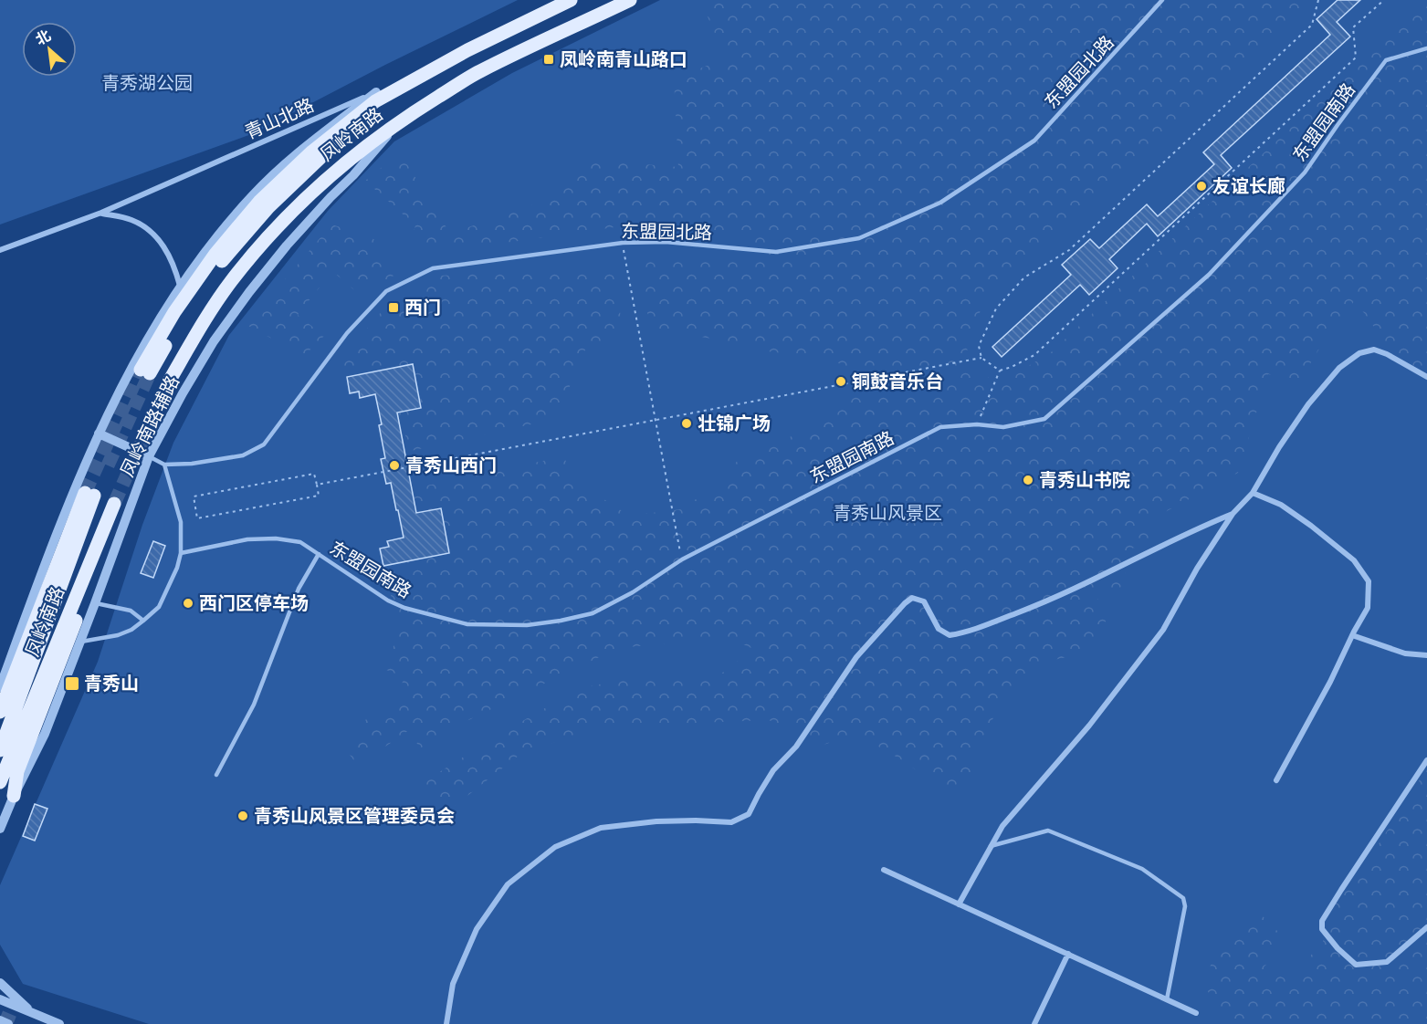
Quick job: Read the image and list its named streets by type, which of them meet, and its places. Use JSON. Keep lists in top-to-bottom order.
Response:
{
  "streets": {
    "main road": ["凤岭南路"],
    "street": ["青山北路", "凤岭南路辅路"],
    "lane": ["东盟园北路", "东盟园南路"]
  },
  "crossings": [
    ["青山北路", "凤岭南路"],
    ["凤岭南路", "凤岭南路辅路"]
  ],
  "parks": ["青秀湖公园", "青秀山风景区"],
  "places": {
    "transit": ["凤岭南青山路口", "西门", "青秀山"],
    "other": [
      "友谊长廊",
      "铜鼓音乐台",
      "壮锦广场",
      "青秀山西门",
      "青秀山书院",
      "西门区停车场",
      "青秀山风景区管理委员会"
    ]
  },
  "north": "top left"
}
